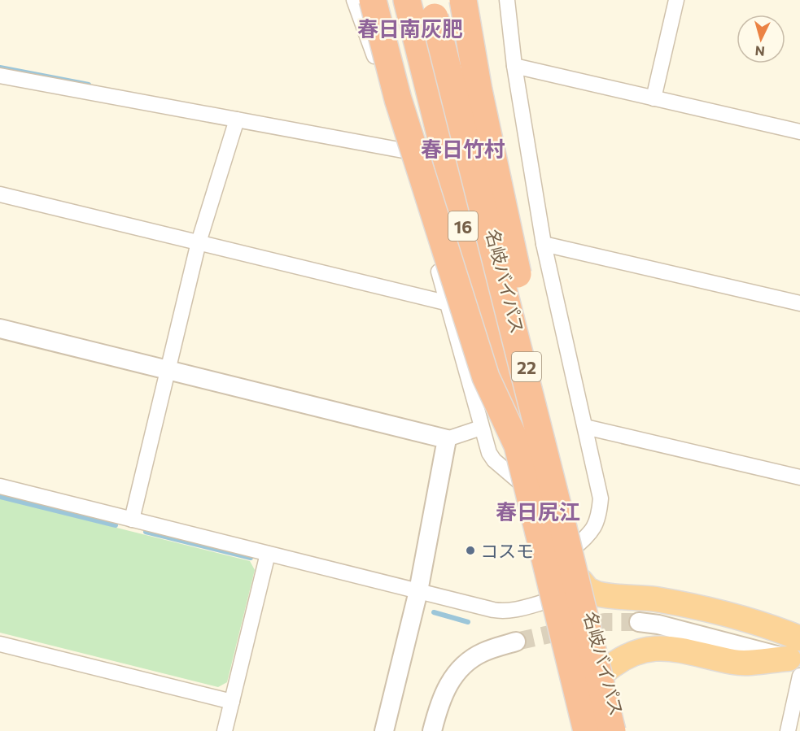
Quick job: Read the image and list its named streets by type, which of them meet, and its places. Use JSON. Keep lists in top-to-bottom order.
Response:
{
  "streets": {
    "highway": ["16", "名岐バイパス", "22"]
  },
  "crossings": [
    ["16", "名岐バイパス"],
    ["名岐バイパス", "22"]
  ],
  "districts": ["春日南灰肥", "春日竹村", "春日尻江"],
  "places": ["コスモ"],
  "north": "bottom"
}
